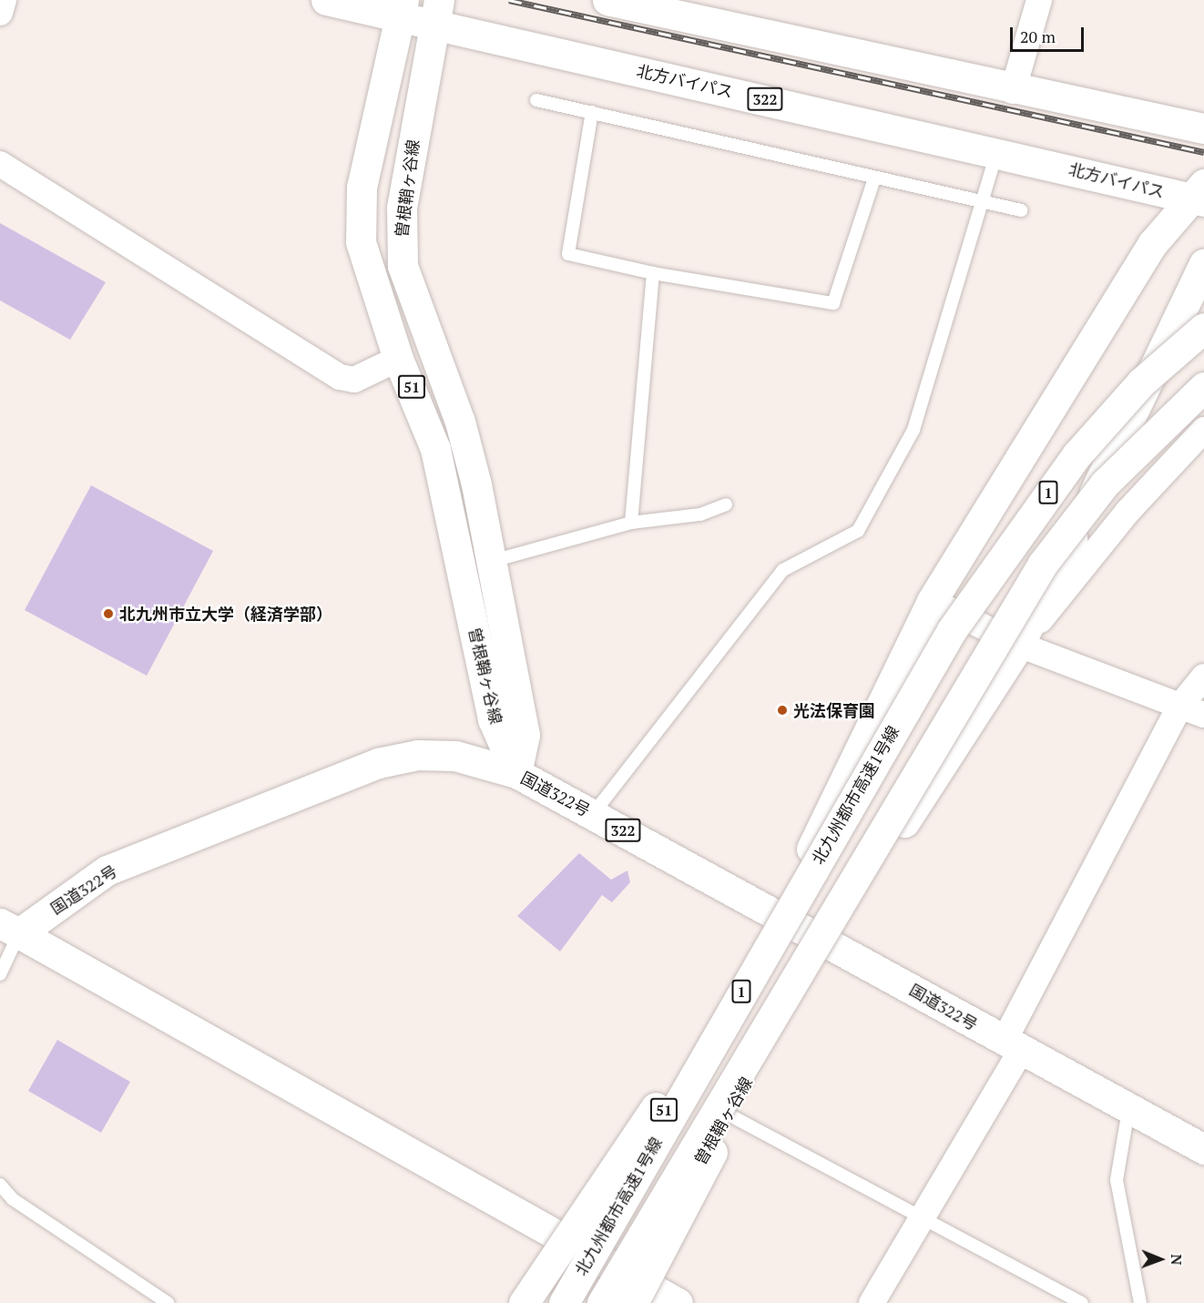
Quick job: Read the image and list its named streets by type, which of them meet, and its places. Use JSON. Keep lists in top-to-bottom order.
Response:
{
  "streets": {
    "main road": [
      "北方バイパス",
      "322",
      "曽根鞘ヶ谷線",
      "51",
      "1",
      "国道322号",
      "北九州都市高速1号線"
    ]
  },
  "crossings": [
    ["北方バイパス", "曽根鞘ヶ谷線"],
    ["曽根鞘ヶ谷線", "1"],
    ["曽根鞘ヶ谷線", "国道322号"],
    ["51", "国道322号"],
    ["1", "国道322号"]
  ],
  "places": ["北九州市立大学（経済学部）", "光法保育園"],
  "scale_bar": "20 m",
  "north": "right"
}
